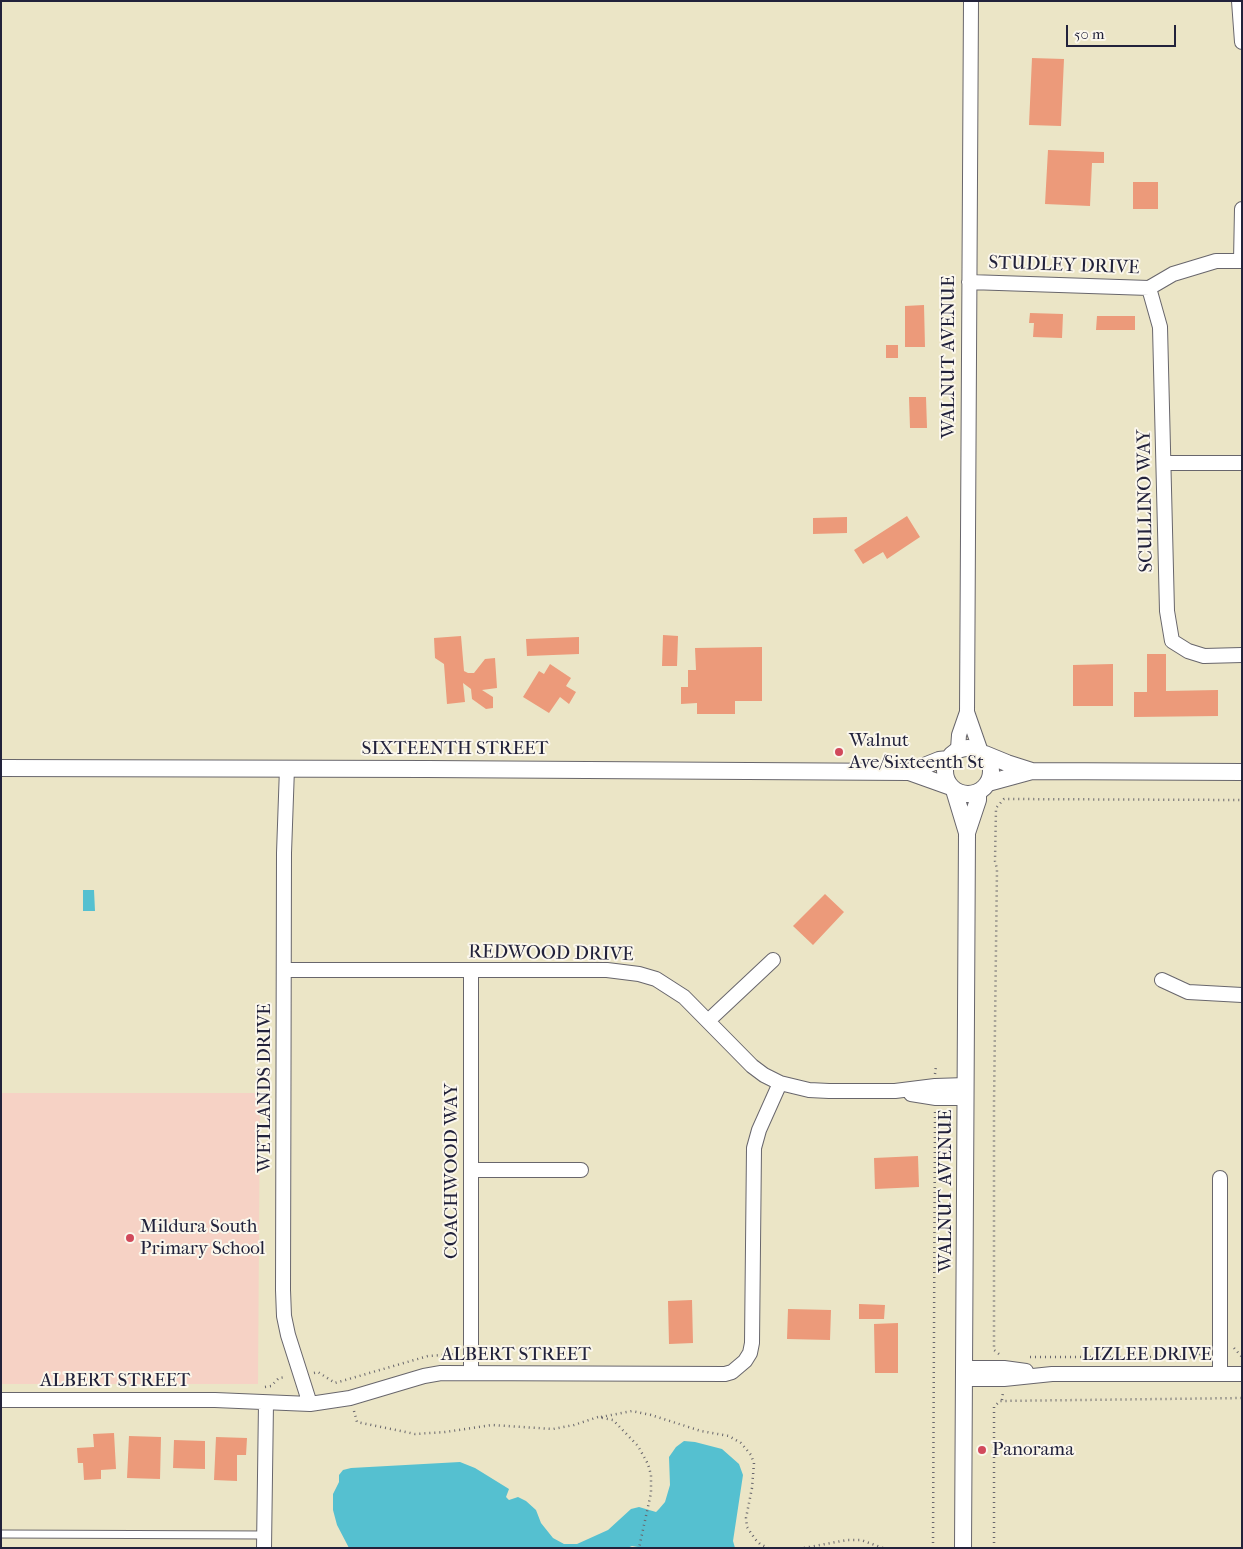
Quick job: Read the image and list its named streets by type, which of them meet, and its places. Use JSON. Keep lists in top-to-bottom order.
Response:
{
  "streets": {
    "street": [
      "STUDLEY DRIVE",
      "WALNUT AVENUE",
      "SCULLINO WAY",
      "SIXTEENTH STREET",
      "REDWOOD DRIVE",
      "WETLANDS DRIVE",
      "COACHWOOD WAY",
      "ALBERT STREET",
      "LIZLEE DRIVE"
    ]
  },
  "crossings": [
    ["STUDLEY DRIVE", "WALNUT AVENUE"],
    ["STUDLEY DRIVE", "SCULLINO WAY"],
    ["WALNUT AVENUE", "SIXTEENTH STREET"],
    ["WALNUT AVENUE", "REDWOOD DRIVE"],
    ["WALNUT AVENUE", "LIZLEE DRIVE"],
    ["SIXTEENTH STREET", "WETLANDS DRIVE"],
    ["REDWOOD DRIVE", "WETLANDS DRIVE"],
    ["REDWOOD DRIVE", "COACHWOOD WAY"],
    ["REDWOOD DRIVE", "ALBERT STREET"],
    ["WETLANDS DRIVE", "ALBERT STREET"],
    ["COACHWOOD WAY", "ALBERT STREET"]
  ],
  "places": ["Walnut Ave/Sixteenth St", "Mildura South Primary School", "Panorama"],
  "scale_bar": "50 m"
}
